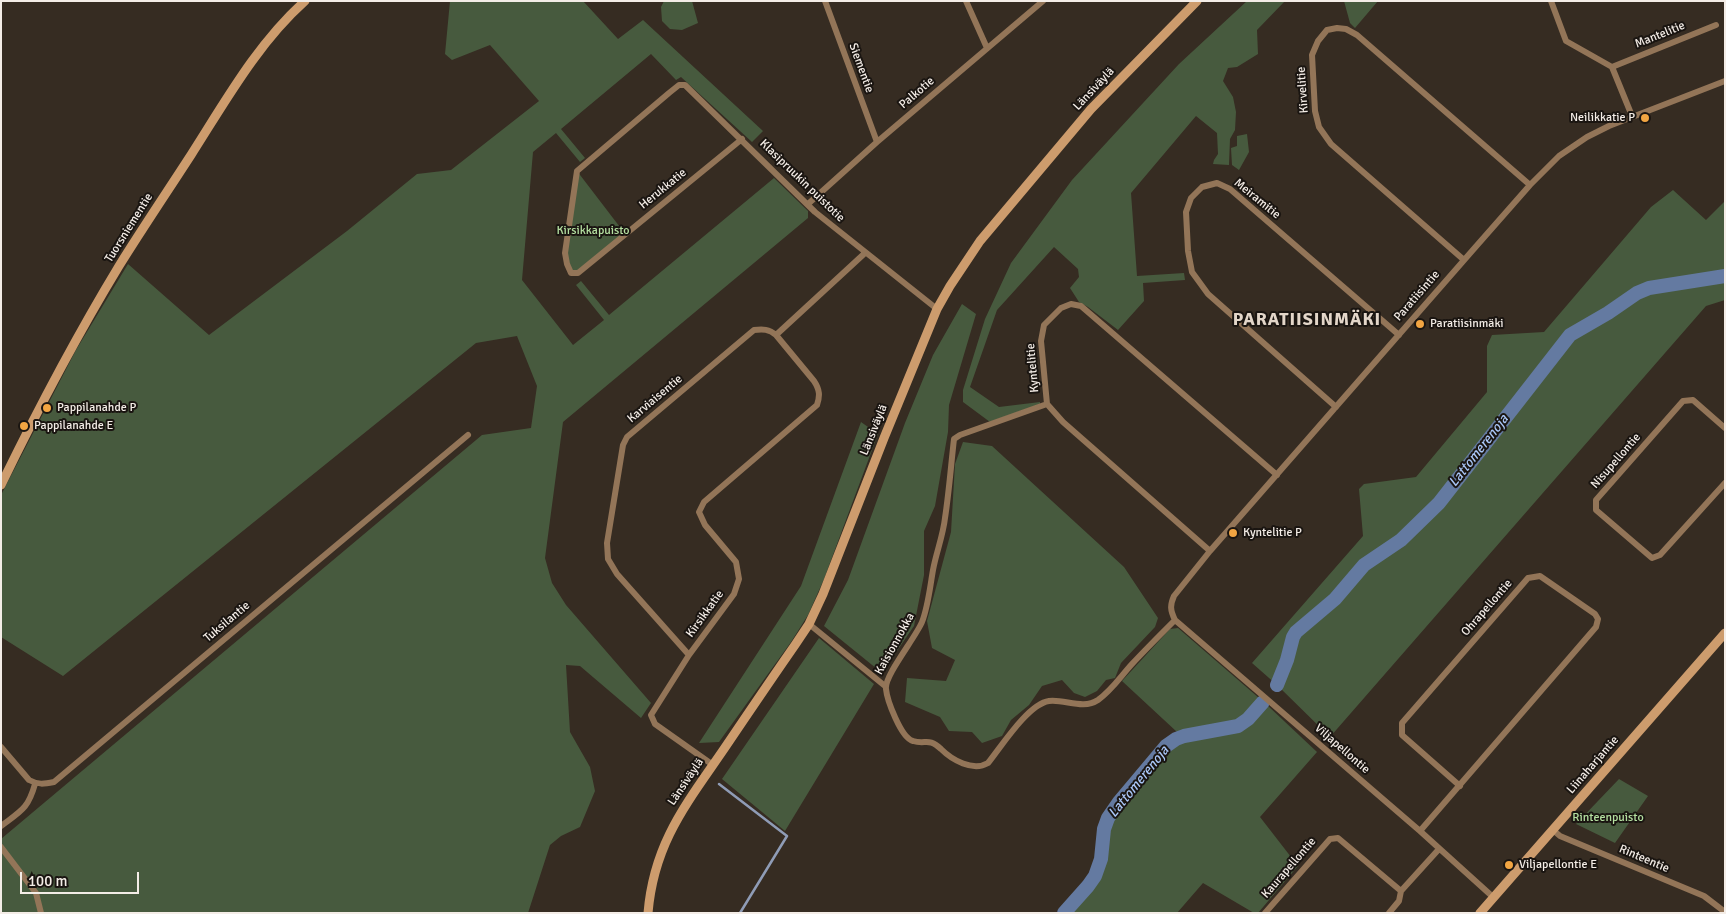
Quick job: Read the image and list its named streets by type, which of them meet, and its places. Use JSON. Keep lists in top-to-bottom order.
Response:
{
  "streets": {
    "main road": ["Länsiväylä", "Tuorsniementie", "Liinaharjantie"],
    "street": [
      "Mantelitie",
      "Siementie",
      "Kirvelitie",
      "Palkotie",
      "Klasipruukin puistotie",
      "Herukkatie",
      "Meiramitie",
      "Paratiisintie",
      "Kyntelitie",
      "Karviaisentie",
      "Nisupellontie",
      "Ohrapellontie",
      "Kirsikkatie",
      "Tuksilantie",
      "Kaisionnokka",
      "Viljapellontie",
      "Rinteentie",
      "Kaurapellontie"
    ]
  },
  "crossings": [
    ["Siementie", "Palkotie"],
    ["Länsiväylä", "Klasipruukin puistotie"],
    ["Länsiväylä", "Kirsikkatie"],
    ["Kirvelitie", "Paratiisintie"],
    ["Palkotie", "Klasipruukin puistotie"],
    ["Klasipruukin puistotie", "Herukkatie"],
    ["Meiramitie", "Paratiisintie"],
    ["Paratiisintie", "Kyntelitie"],
    ["Paratiisintie", "Kaisionnokka"],
    ["Paratiisintie", "Viljapellontie"],
    ["Kyntelitie", "Kaisionnokka"],
    ["Karviaisentie", "Kirsikkatie"],
    ["Ohrapellontie", "Viljapellontie"],
    ["Kaisionnokka", "Viljapellontie"],
    ["Viljapellontie", "Liinaharjantie"],
    ["Liinaharjantie", "Rinteentie"]
  ],
  "districts": ["PARATIISINMÄKI"],
  "water": ["Lattomerenoja"],
  "parks": ["Kirsikkapuisto", "Rinteenpuisto"],
  "places": [
    "Neilikkatie P",
    "Paratiisinmäki",
    "Pappilanahde P",
    "Pappilanahde E",
    "Kyntelitie P",
    "Viljapellontie E"
  ],
  "scale_bar": "100 m"
}
